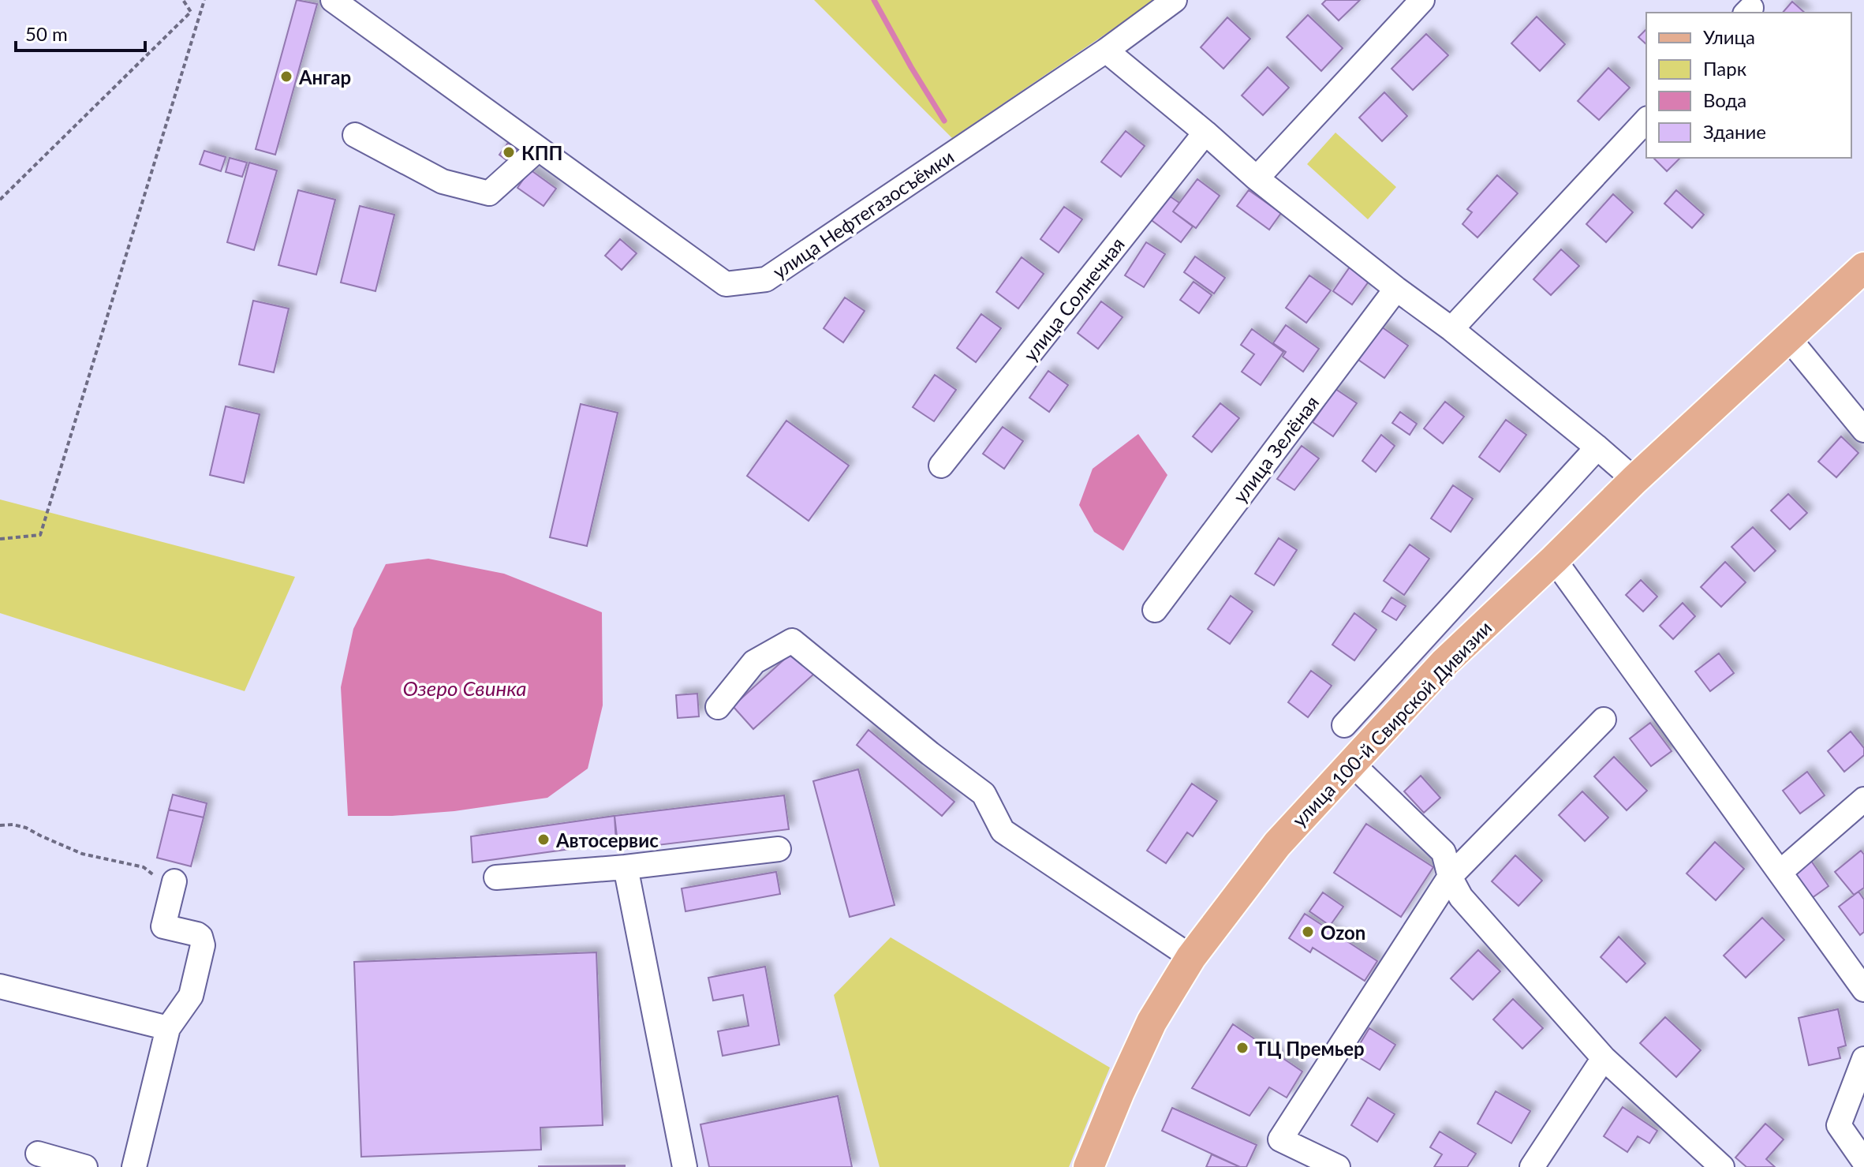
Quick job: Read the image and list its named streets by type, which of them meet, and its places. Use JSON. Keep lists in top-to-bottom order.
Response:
{
  "streets": {
    "main road": ["улица 100-й Свирской Дивизии"],
    "street": ["улица Нефтегазосъёмки", "улица Солнечная", "улица Зелёная"]
  },
  "water": ["Озеро Свинка"],
  "places": [
    "Ангар",
    "КПП",
    "Автосервис",
    "Ozon",
    "ТЦ Премьер"
  ],
  "legend": [
    "Улица",
    "Парк",
    "Вода",
    "Здание"
  ],
  "scale_bar": "50 m"
}
